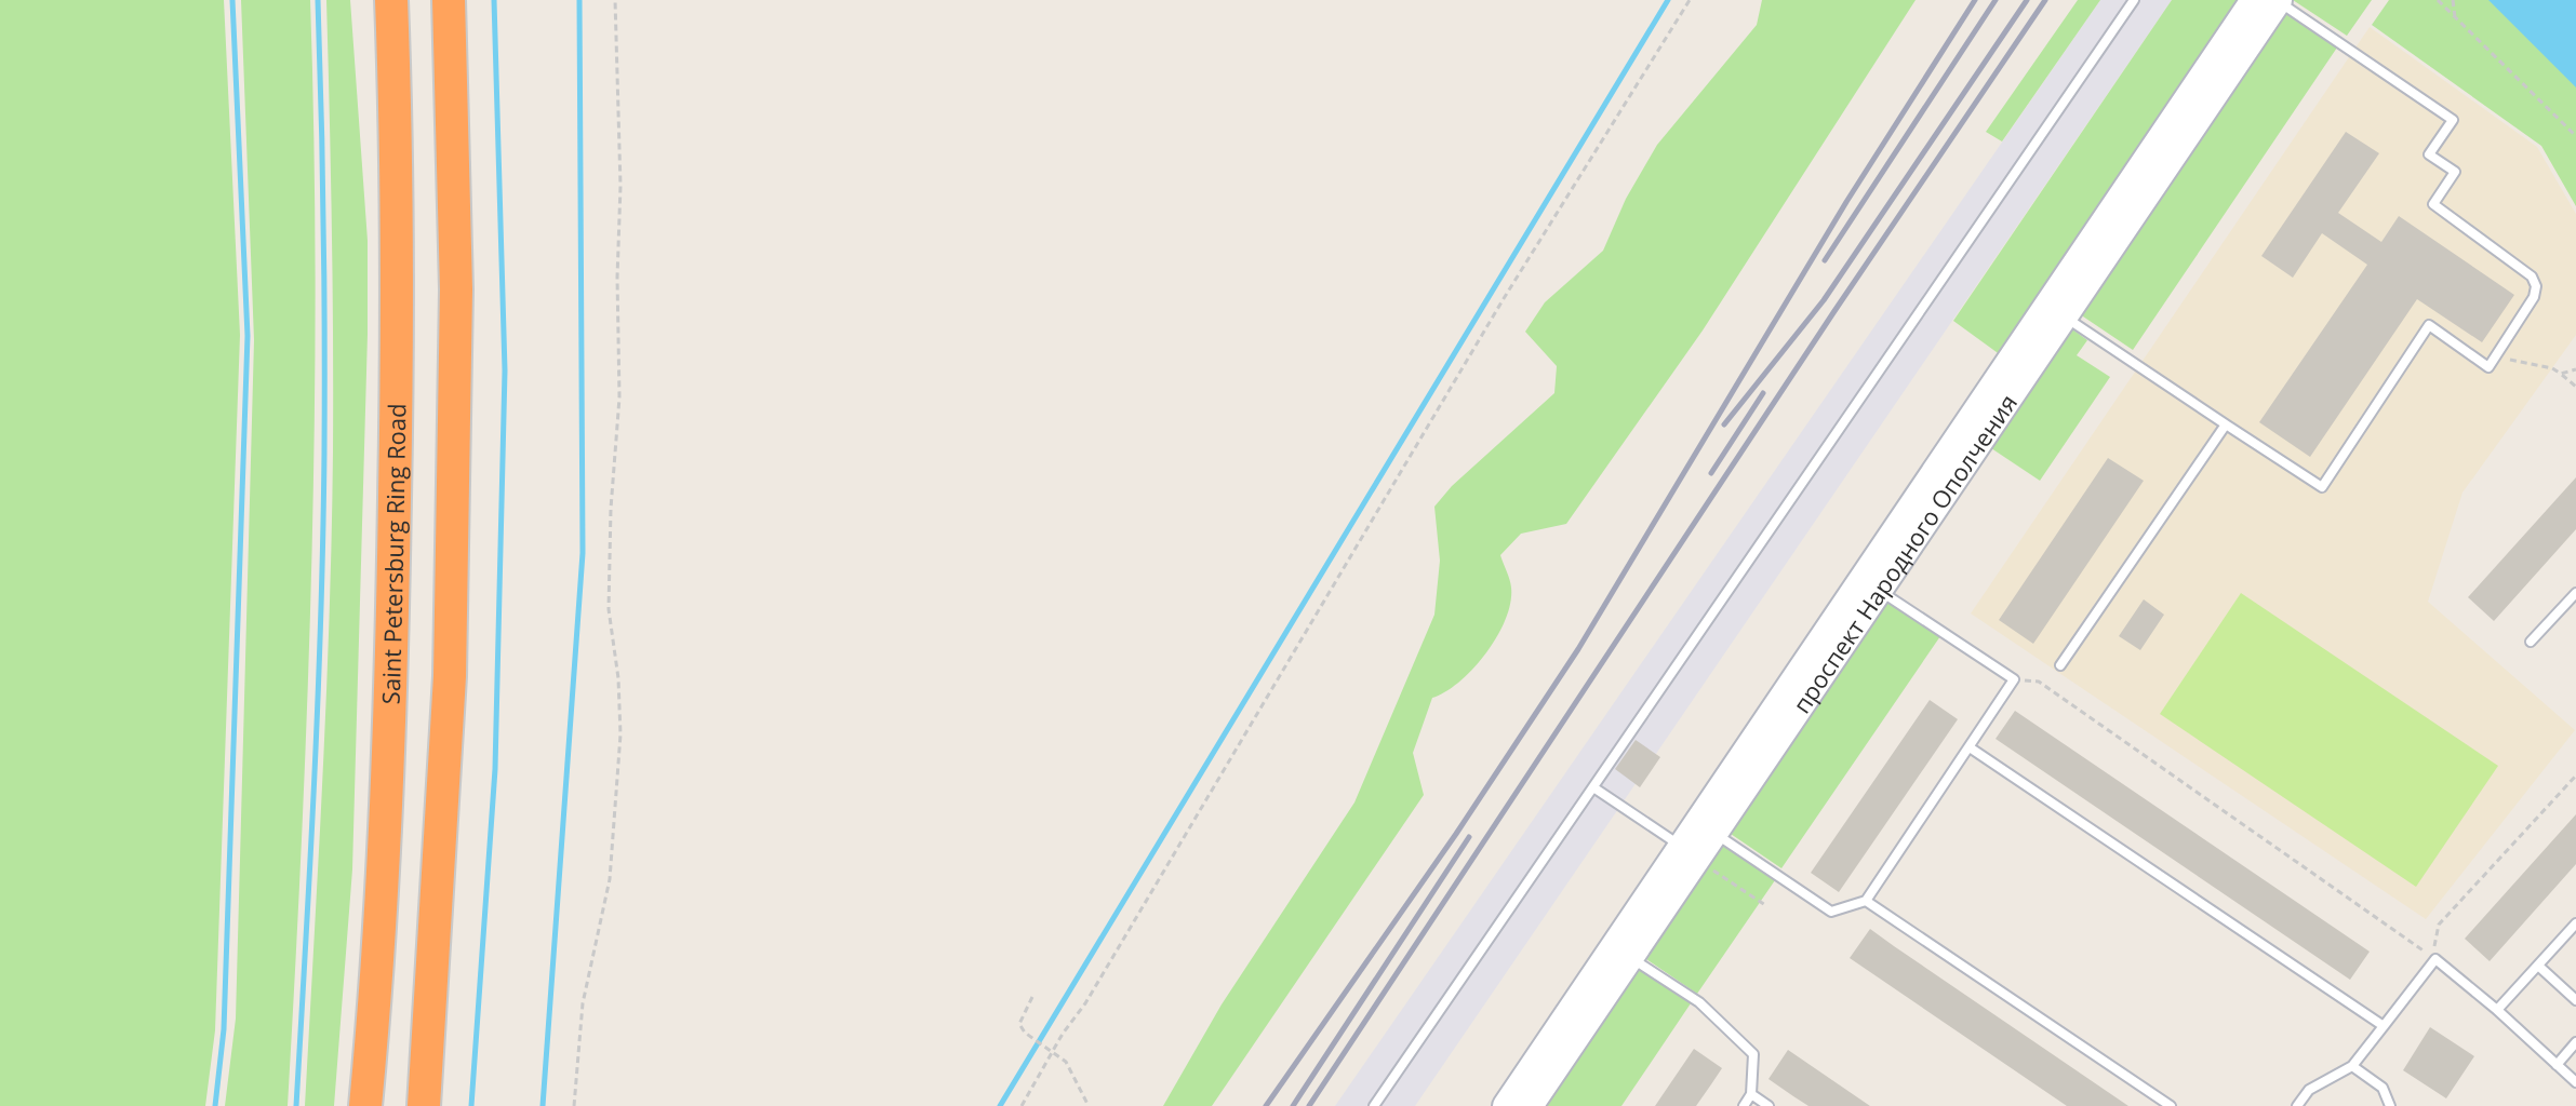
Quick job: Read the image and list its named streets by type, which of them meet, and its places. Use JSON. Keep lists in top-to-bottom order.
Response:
{
  "streets": {
    "highway": ["Saint Petersburg Ring Road"],
    "main road": ["проспект Народного Ополчения"]
  }
}
